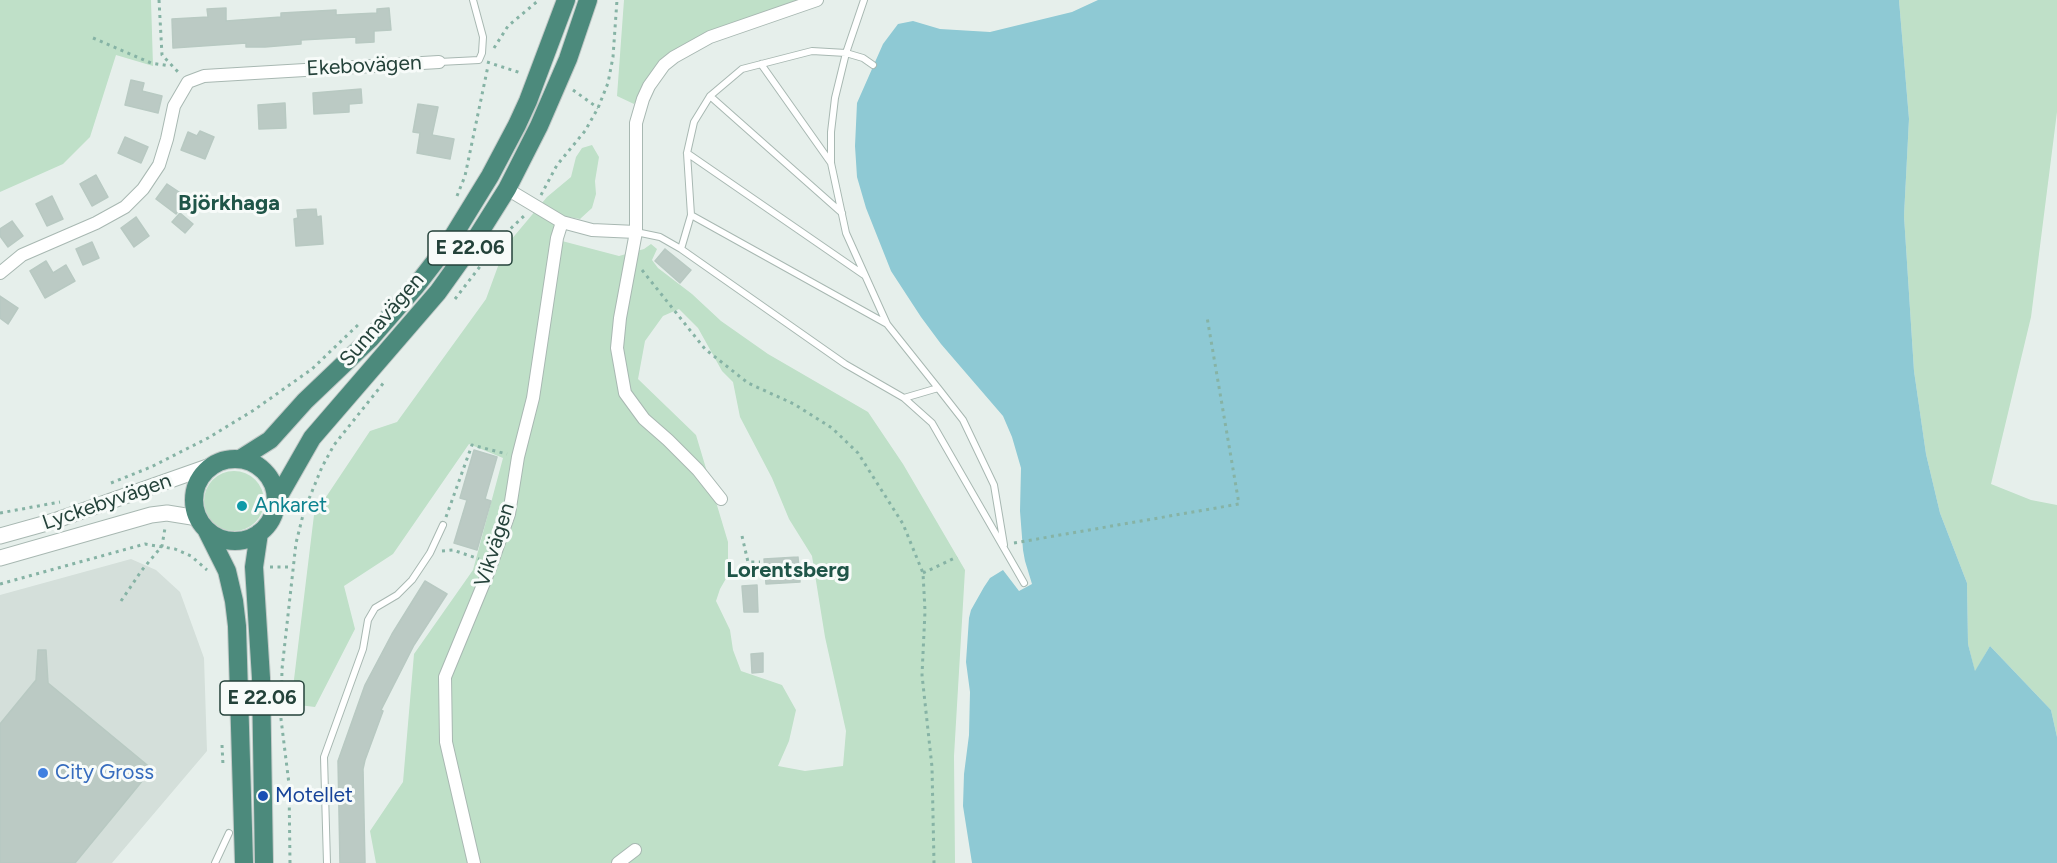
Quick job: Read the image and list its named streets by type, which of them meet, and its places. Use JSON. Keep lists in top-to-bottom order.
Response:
{
  "streets": {
    "highway": ["E 22.06", "Sunnavägen"],
    "street": ["Ekebovägen", "Lyckebyvägen", "Vikvägen"]
  },
  "crossings": [
    ["E 22.06", "Sunnavägen"],
    ["E 22.06", "Lyckebyvägen"],
    ["Sunnavägen", "Lyckebyvägen"]
  ],
  "districts": ["Björkhaga", "Lorentsberg"],
  "places": ["Ankaret", "City Gross", "Motellet"]
}
